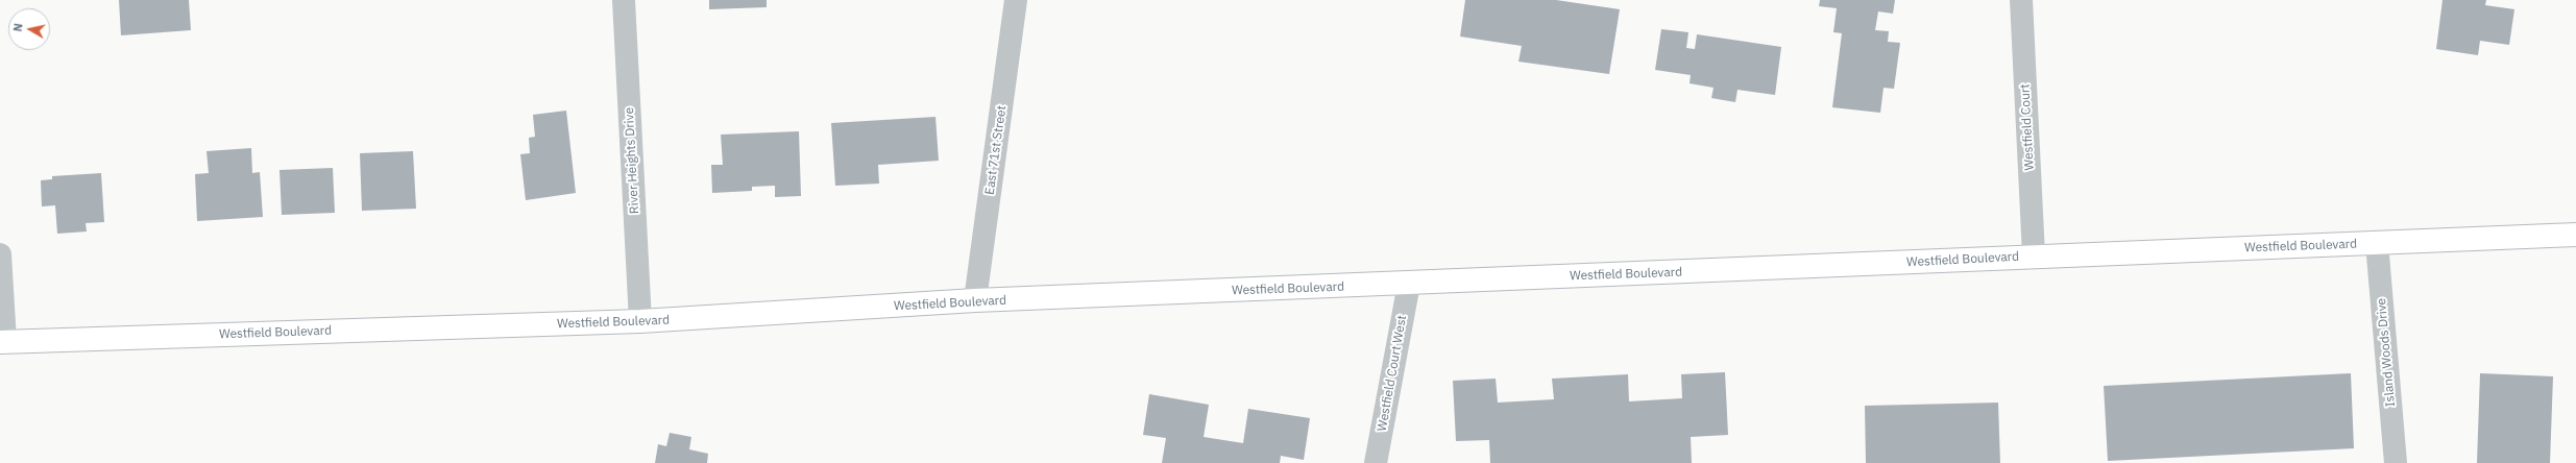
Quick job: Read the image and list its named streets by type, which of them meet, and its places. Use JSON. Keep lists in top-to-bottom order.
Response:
{
  "streets": {
    "street": [
      "Westfield Court",
      "East 71st Street",
      "River Heights Drive",
      "Westfield Boulevard",
      "Island Woods Drive",
      "Westfield Court West"
    ]
  },
  "crossings": [
    ["Westfield Court", "Westfield Boulevard"],
    ["East 71st Street", "Westfield Boulevard"],
    ["River Heights Drive", "Westfield Boulevard"],
    ["Westfield Boulevard", "Island Woods Drive"],
    ["Westfield Boulevard", "Westfield Court West"]
  ],
  "north": "left"
}
